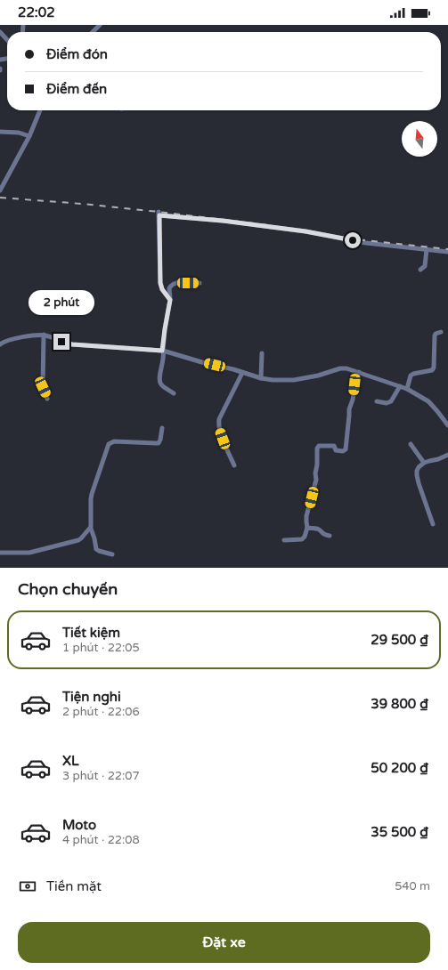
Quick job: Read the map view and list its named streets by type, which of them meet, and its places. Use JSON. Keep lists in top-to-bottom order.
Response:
{
  "north": "top",
  "page": {
    "status": "22:02",
    "banner": ["Điểm đón", "Điểm đến"],
    "bubble": "2 phút",
    "heading": "Chọn chuyến",
    "list": [
      {
        "name": "Tiết kiệm",
        "note": "1 phút · 22:05",
        "value": "29 500 ₫"
      },
      {
        "name": "Tiện nghi",
        "note": "2 phút · 22:06",
        "value": "39 800 ₫"
      },
      {
        "name": "XL",
        "note": "3 phút · 22:07",
        "value": "50 200 ₫"
      },
      {
        "name": "Moto",
        "note": "4 phút · 22:08",
        "value": "35 500 ₫"
      }
    ],
    "pay": ["Tiền mặt", "540 m"],
    "buttons": "Đặt xe"
  }
}
